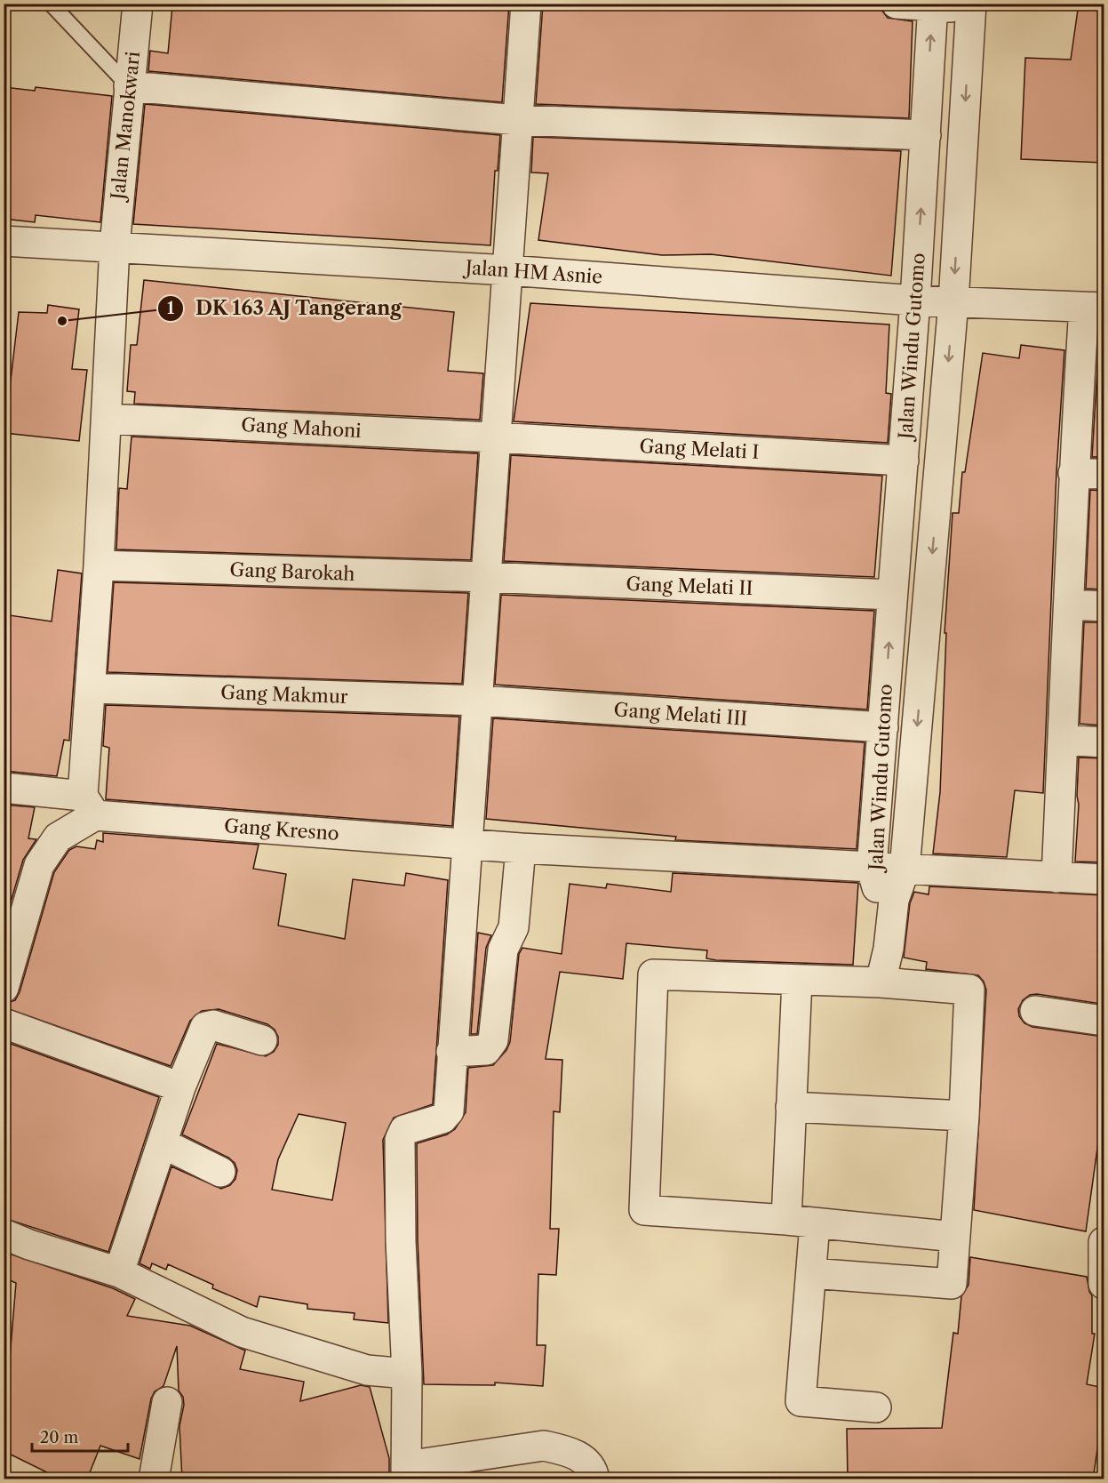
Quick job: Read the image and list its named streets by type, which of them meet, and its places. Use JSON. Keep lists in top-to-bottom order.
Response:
{
  "streets": {
    "street": [
      "Jalan Manokwari",
      "Jalan HM Asnie",
      "Jalan Windu Gutomo",
      "Gang Mahoni",
      "Gang Melati I",
      "Gang Barokah",
      "Gang Melati II",
      "Gang Makmur",
      "Gang Melati III",
      "Gang Kresno"
    ]
  },
  "crossings": [
    ["Jalan Manokwari", "Jalan HM Asnie"],
    ["Jalan Manokwari", "Gang Mahoni"],
    ["Jalan Manokwari", "Gang Barokah"],
    ["Jalan Manokwari", "Gang Makmur"],
    ["Jalan Manokwari", "Gang Kresno"],
    ["Jalan HM Asnie", "Jalan Windu Gutomo"],
    ["Jalan Windu Gutomo", "Gang Melati I"],
    ["Jalan Windu Gutomo", "Gang Melati II"],
    ["Jalan Windu Gutomo", "Gang Melati III"],
    ["Jalan Windu Gutomo", "Gang Kresno"],
    ["Gang Mahoni", "Gang Melati I"],
    ["Gang Barokah", "Gang Melati II"],
    ["Gang Makmur", "Gang Melati III"]
  ],
  "places": ["DK 163 AJ Tangerang"],
  "scale_bar": "20 m"
}
